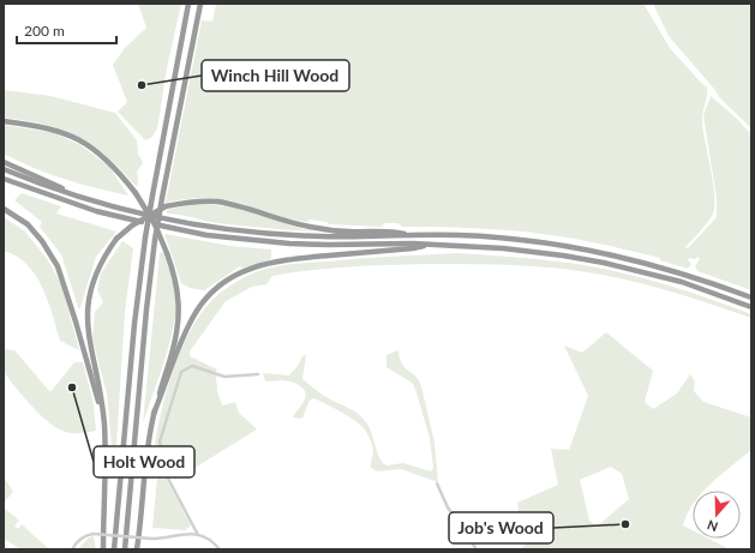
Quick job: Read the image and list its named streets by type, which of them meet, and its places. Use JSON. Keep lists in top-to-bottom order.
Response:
{
  "places": ["Winch Hill Wood", "Holt Wood", "Job's Wood"],
  "scale_bar": "200 m",
  "north": "bottom"
}
